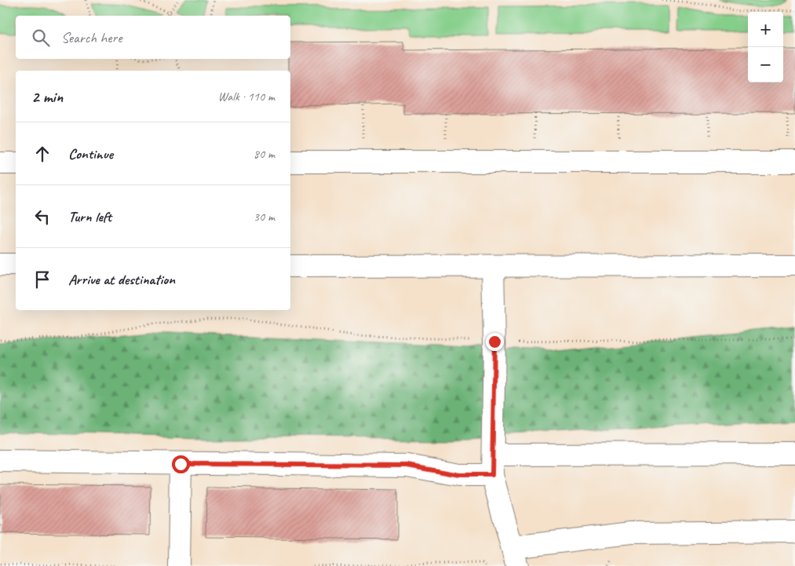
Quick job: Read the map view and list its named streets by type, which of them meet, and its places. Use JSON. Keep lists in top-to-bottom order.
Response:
{
  "page": {
    "map_buttons": ["+", "−"],
    "search": "Search here",
    "heading": ["2 min", "Walk · 110 m"],
    "list": [
      ["Continue", "80 m"],
      ["Turn left", "30 m"],
      "Arrive at destination"
    ]
  }
}
